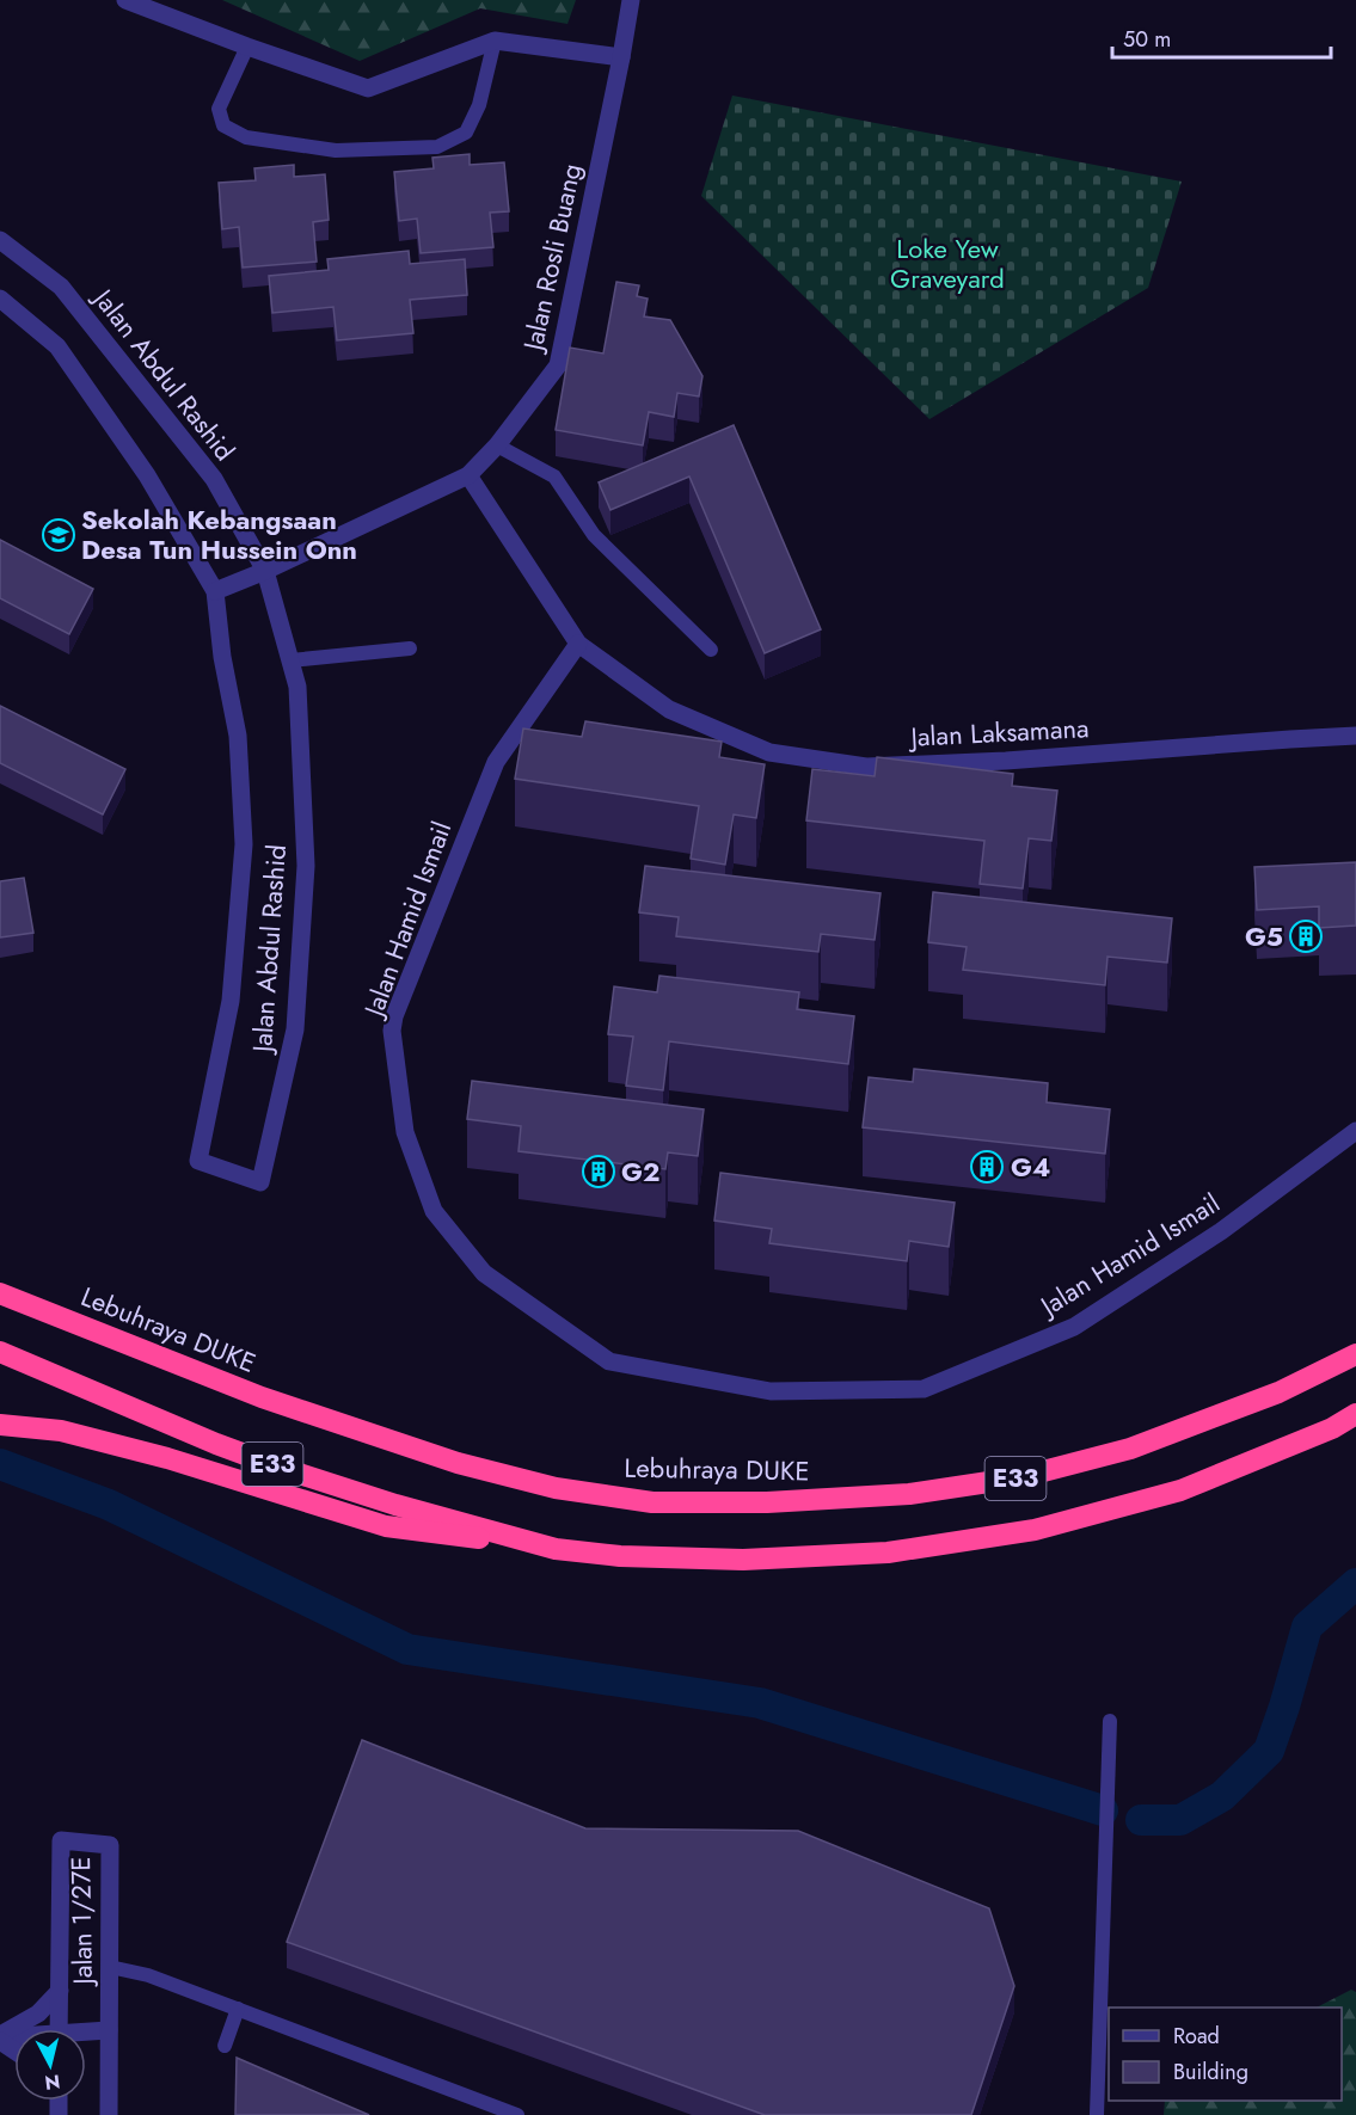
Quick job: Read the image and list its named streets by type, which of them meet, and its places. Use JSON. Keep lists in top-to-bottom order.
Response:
{
  "streets": {
    "highway": ["Lebuhraya DUKE", "E33"],
    "street": [
      "Jalan Rosli Buang",
      "Jalan Abdul Rashid",
      "Jalan Laksamana",
      "Jalan Hamid Ismail",
      "Jalan 1/27E"
    ]
  },
  "crossings": [
    ["Jalan Rosli Buang", "Jalan Abdul Rashid"],
    ["Jalan Rosli Buang", "Jalan Laksamana"],
    ["Jalan Laksamana", "Jalan Hamid Ismail"]
  ],
  "parks": ["Loke Yew Graveyard"],
  "places": {
    "school or university": ["Sekolah Kebangsaan Desa Tun Hussein Onn"],
    "building": ["G5", "G4", "G2"]
  },
  "legend": ["Road", "Building"],
  "scale_bar": "50 m",
  "north": "bottom"
}
